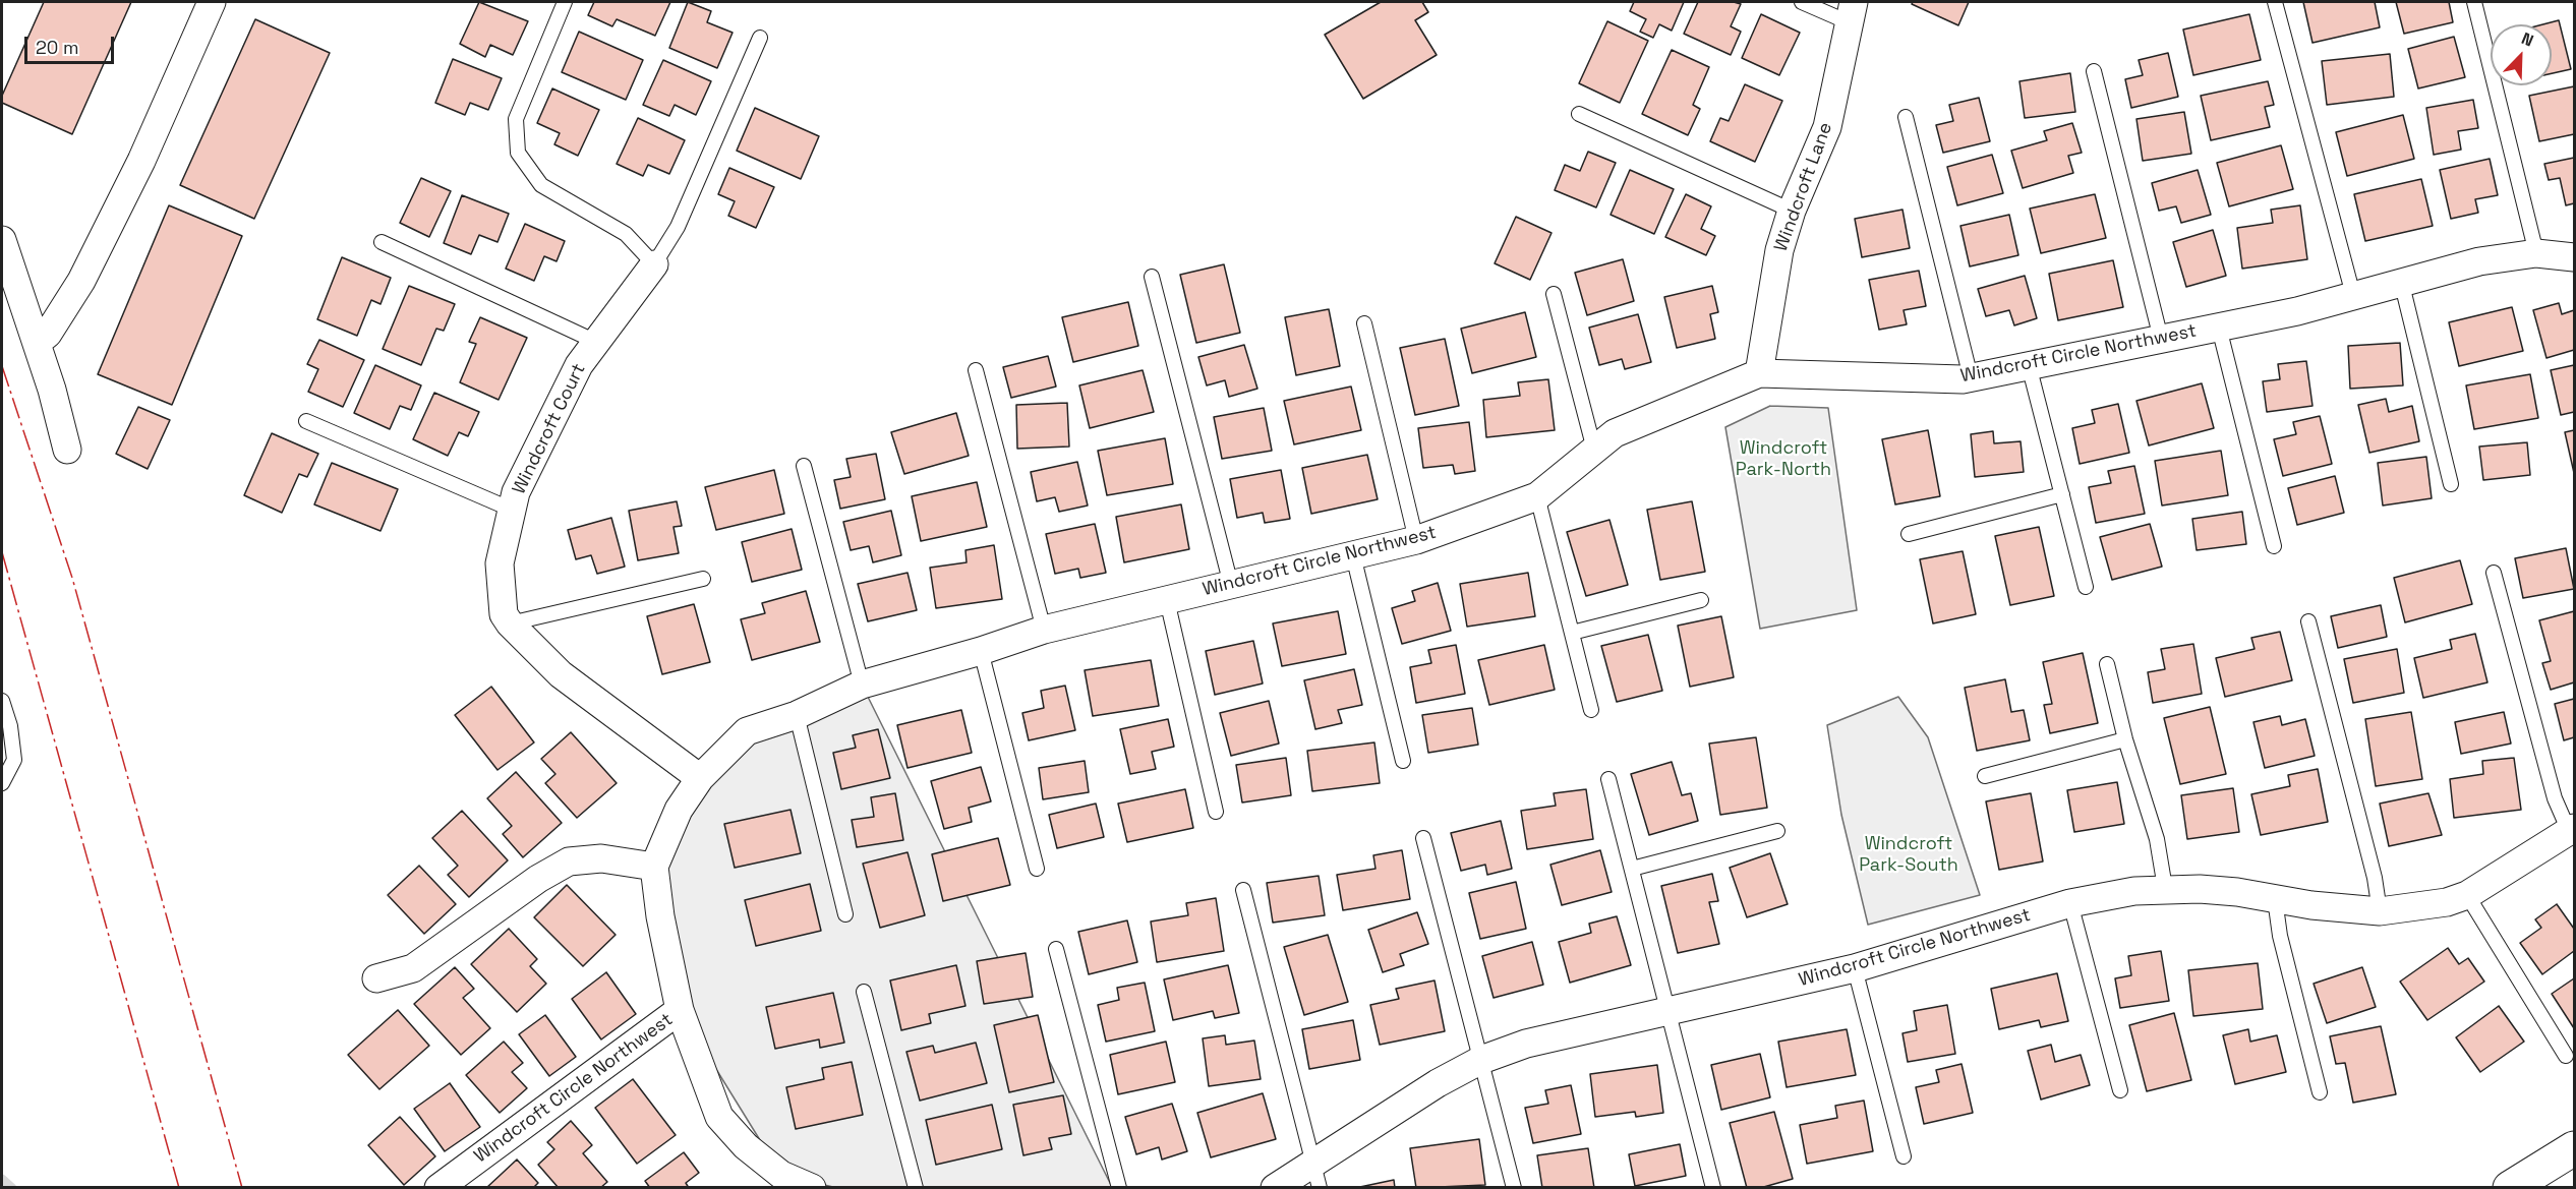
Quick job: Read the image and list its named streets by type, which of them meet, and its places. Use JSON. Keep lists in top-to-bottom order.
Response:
{
  "streets": {
    "street": ["Windcroft Lane", "Windcroft Circle Northwest", "Windcroft Court"]
  },
  "crossings": [
    ["Windcroft Lane", "Windcroft Circle Northwest"]
  ],
  "parks": ["Windcroft Park-North", "Windcroft Park-South"],
  "scale_bar": "20 m",
  "north": "top right"
}
